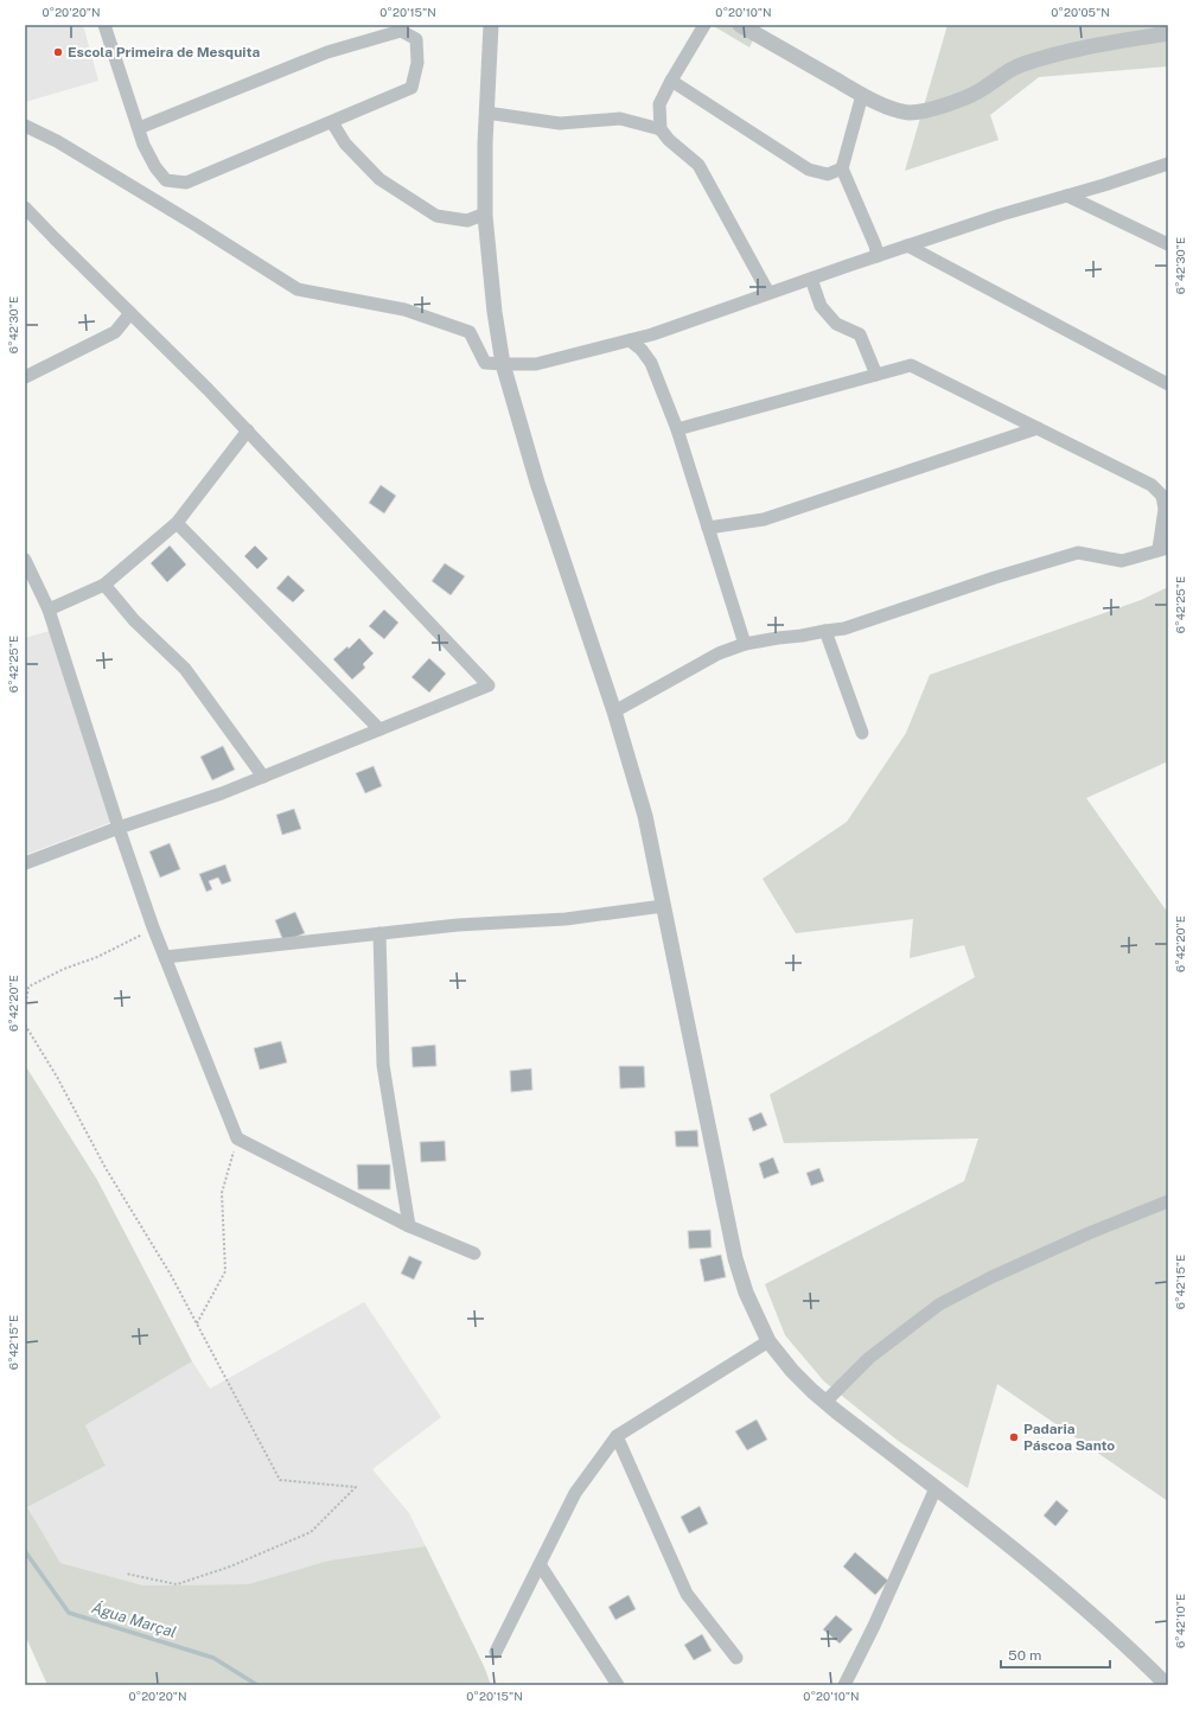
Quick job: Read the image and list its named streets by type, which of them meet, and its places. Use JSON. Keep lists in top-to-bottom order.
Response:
{
  "water": ["Água Marçal"],
  "places": ["Escola Primeira de Mesquita", "Padaria Páscoa Santo"],
  "scale_bar": "50 m",
  "coordinates": [
    "0°20'20\"N",
    "0°20'15\"N",
    "0°20'10\"N",
    "0°20'05\"N",
    "6°42'30\"E",
    "6°42'25\"E",
    "6°42'20\"E",
    "6°42'15\"E",
    "6°42'10\"E"
  ]
}
